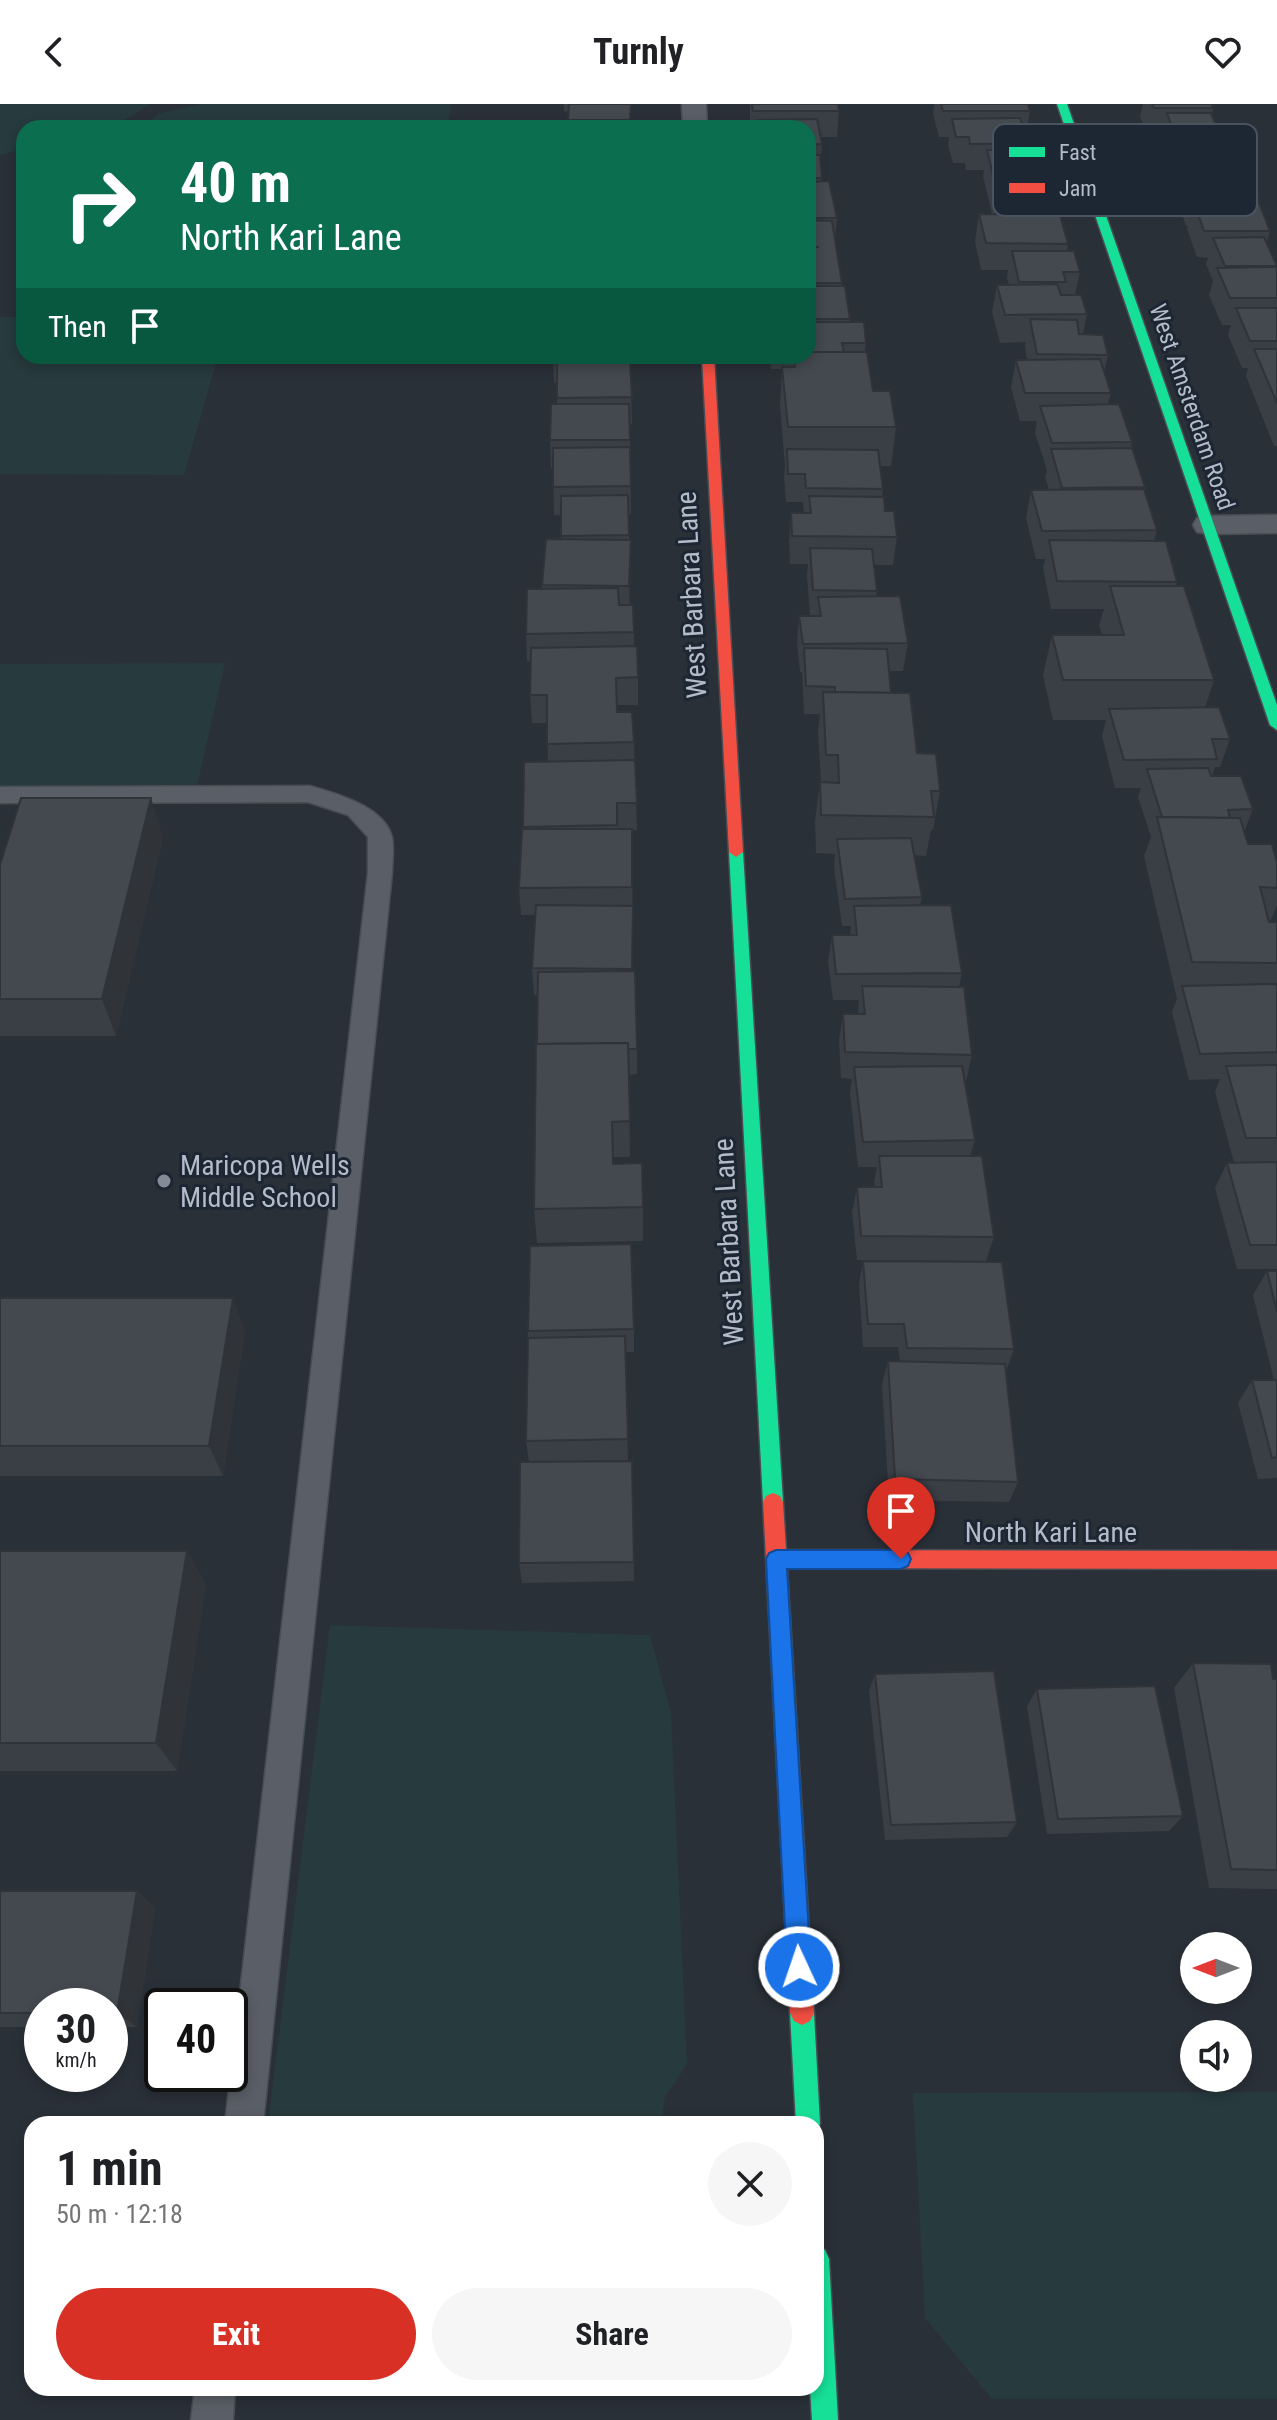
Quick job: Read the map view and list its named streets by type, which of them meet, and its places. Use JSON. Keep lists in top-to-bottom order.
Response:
{
  "streets": {
    "street": ["West Amsterdam Road", "West Barbara Lane", "North Kari Lane"]
  },
  "crossings": [
    ["West Barbara Lane", "North Kari Lane"]
  ],
  "places": ["Maricopa Wells Middle School"],
  "legend": ["Fast", "Jam"],
  "north": "left",
  "page": {
    "header": "Turnly",
    "turn": ["40 m", "North Kari Lane"],
    "then": "Then",
    "speed": "30 km/h",
    "limit": "40",
    "heading": ["1 min", "50 m · 12:18"],
    "buttons": ["Exit", "Share"]
  }
}
